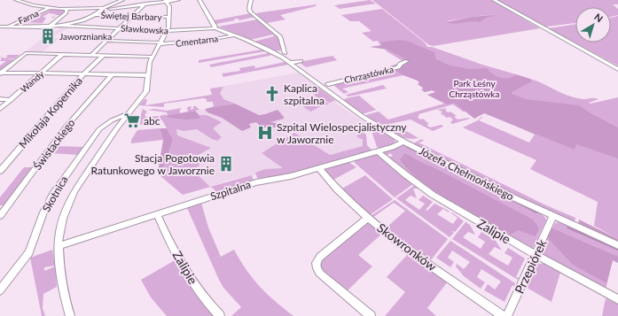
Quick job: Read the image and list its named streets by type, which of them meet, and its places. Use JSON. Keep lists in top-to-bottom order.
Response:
{
  "streets": {
    "street": [
      "Świętej Barbary",
      "Farna",
      "Sławkowska",
      "Cmentarna",
      "Chrząstówka",
      "Wandy",
      "Mikołaja Kopernika",
      "Świstackiego",
      "Józefa Chełmońskiego",
      "Szpitalna",
      "Skotnica",
      "Zalipie",
      "Skowronków",
      "Przepiórek"
    ]
  },
  "crossings": [
    ["Sławkowska", "Józefa Chełmońskiego"],
    ["Cmentarna", "Józefa Chełmońskiego"],
    ["Józefa Chełmońskiego", "Szpitalna"],
    ["Józefa Chełmońskiego", "Przepiórek"],
    ["Szpitalna", "Zalipie"],
    ["Szpitalna", "Skowronków"],
    ["Zalipie", "Przepiórek"]
  ],
  "parks": ["Park Leśny Chrząstówka"],
  "places": {
    "building": ["Jaworznianka", "Stacja Pogotowia Ratunkowego w Jaworznie"],
    "church": ["Kaplica szpitalna"],
    "supermarket": ["abc"],
    "hospital": ["Szpital Wielospecjalistyczny w Jaworznie"]
  },
  "north": "top right"
}
